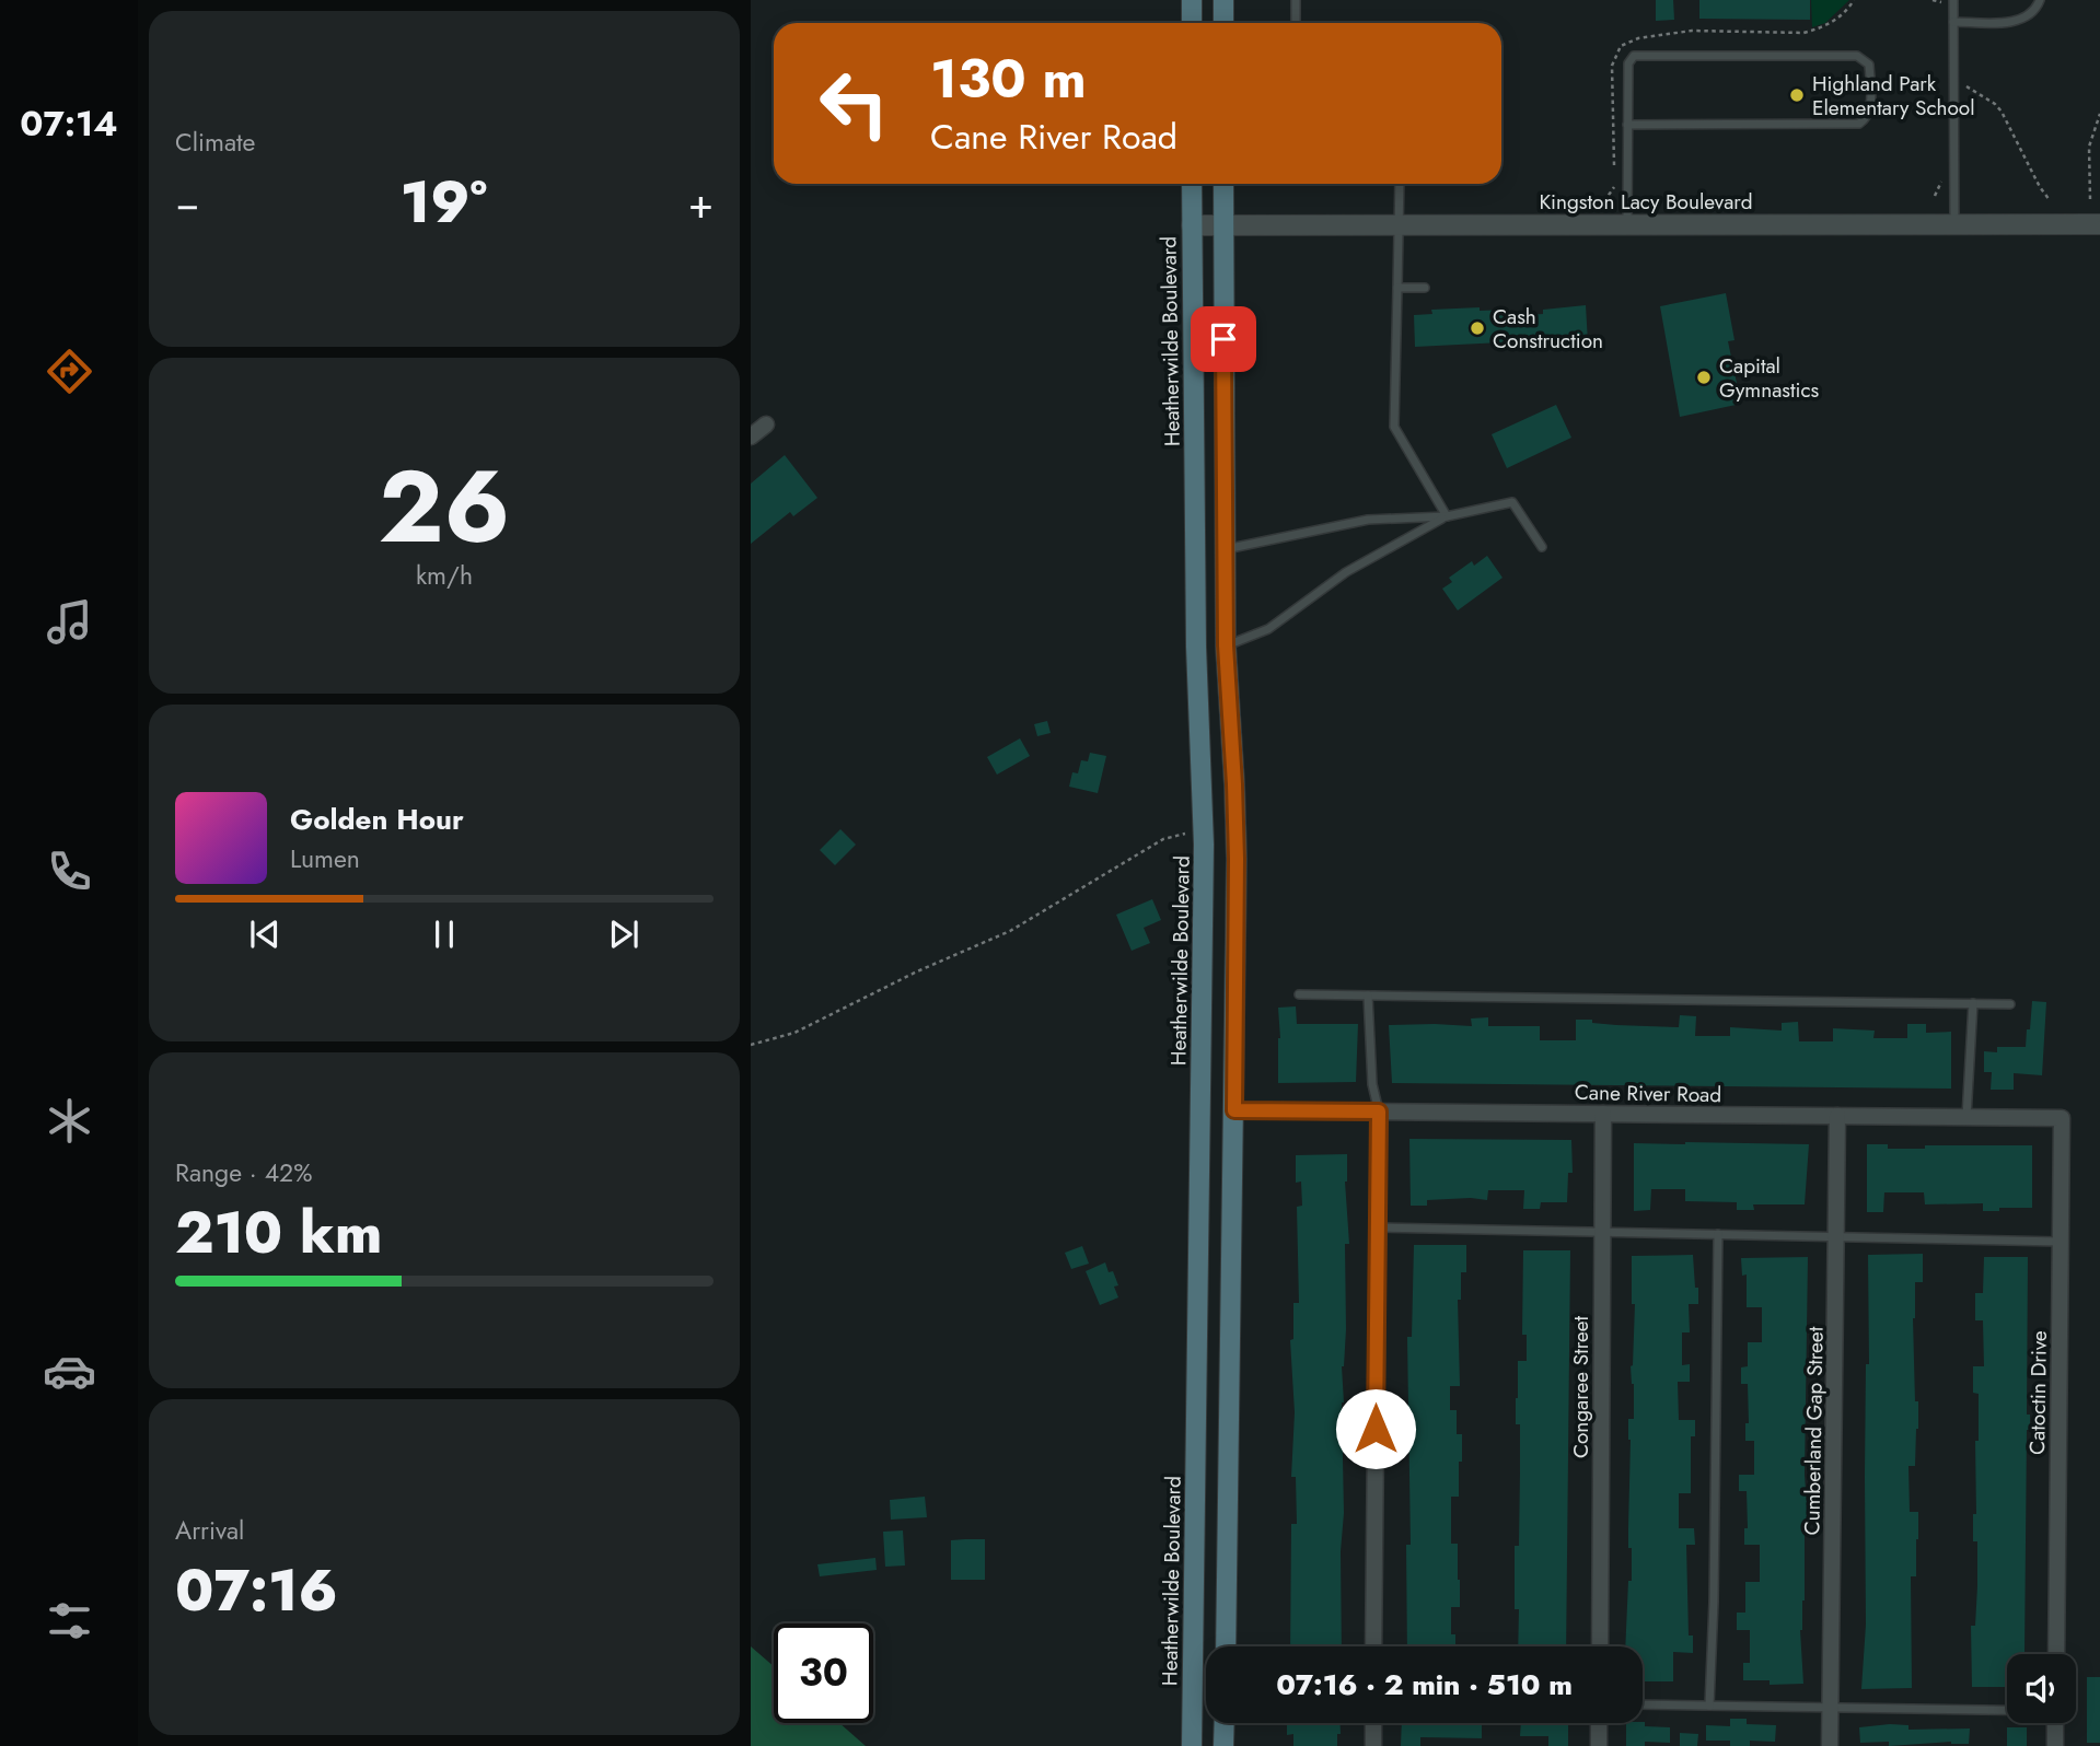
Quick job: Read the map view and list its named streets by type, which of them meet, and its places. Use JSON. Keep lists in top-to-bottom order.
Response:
{
  "streets": {
    "main road": ["Heatherwilde Boulevard"],
    "street": [
      "Kingston Lacy Boulevard",
      "Cane River Road",
      "Congaree Street",
      "Catoctin Drive",
      "Cumberland Gap Street"
    ]
  },
  "crossings": [
    ["Kingston Lacy Boulevard", "Heatherwilde Boulevard"],
    ["Cane River Road", "Congaree Street"],
    ["Cane River Road", "Catoctin Drive"],
    ["Cane River Road", "Cumberland Gap Street"]
  ],
  "places": ["Highland Park Elementary School", "Cash Construction", "Capital Gymnastics"],
  "page": {
    "tabs": "07:14",
    "tile": [
      "Climate",
      ["26", "km/h"],
      ["Range · 42%", "210 km"],
      ["Arrival", "07:16"]
    ],
    "turn": ["130 m", "Cane River Road"],
    "heat": ["−", "19°", "+"],
    "song": ["Golden Hour", "Lumen"],
    "limit": "30",
    "trip": "07:16 · 2 min · 510 m"
  }
}
